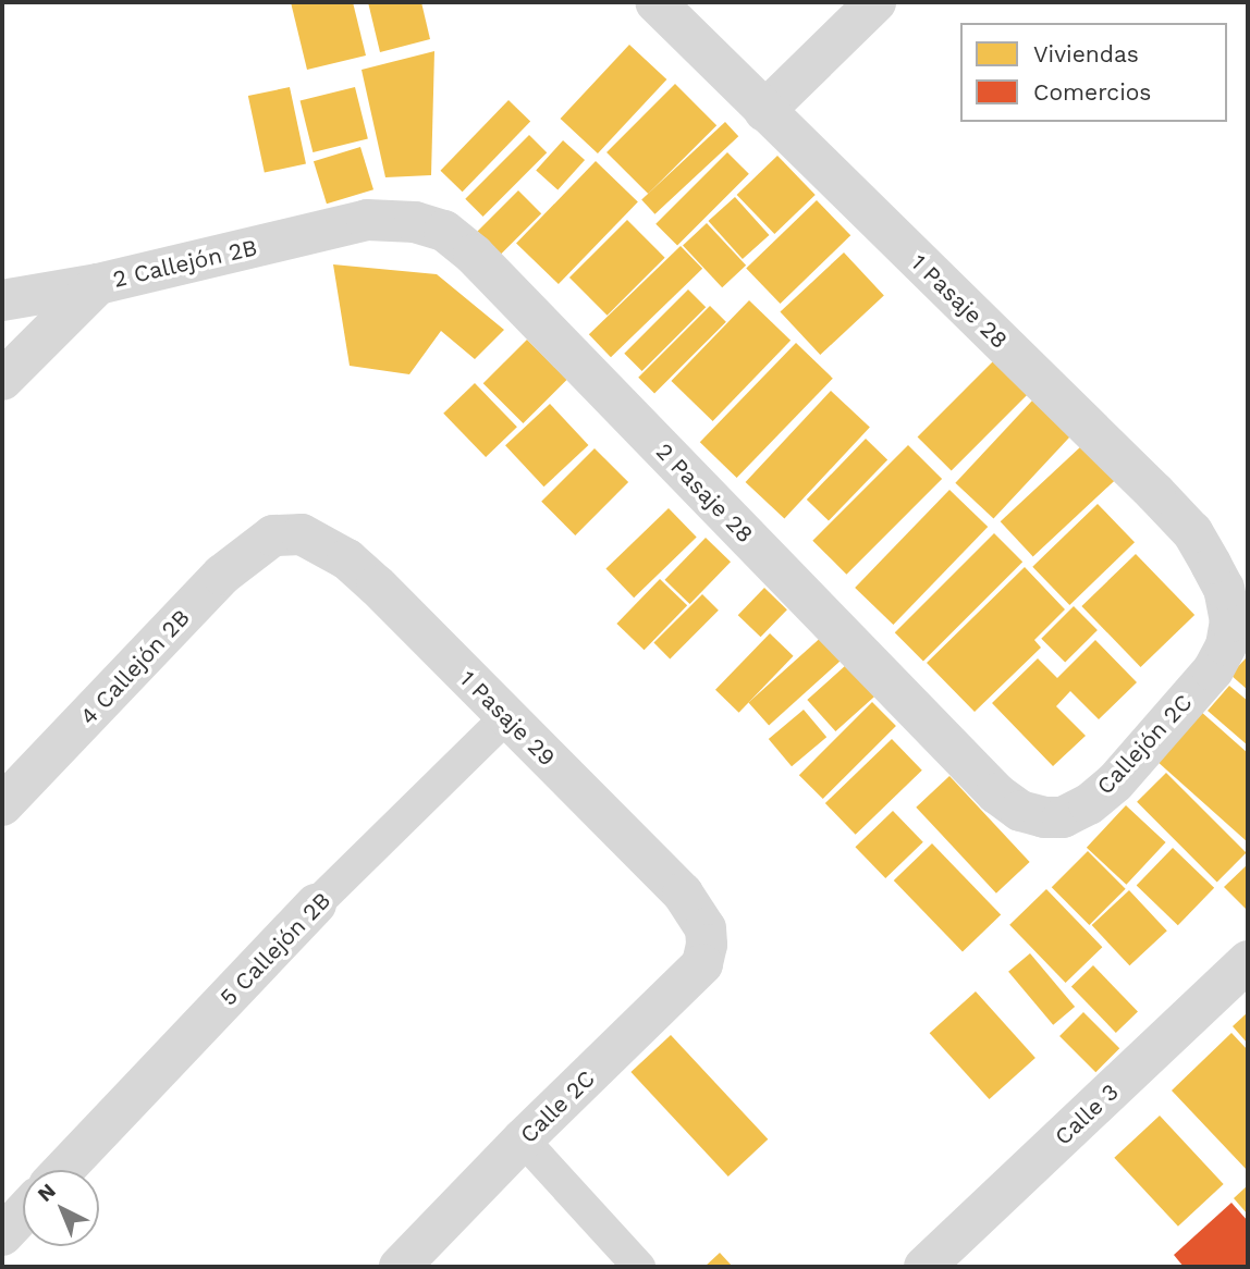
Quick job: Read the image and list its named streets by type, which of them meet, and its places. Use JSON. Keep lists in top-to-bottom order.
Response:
{
  "streets": {
    "street": [
      "2 Callejón 2B",
      "1 Pasaje 28",
      "2 Pasaje 28",
      "4 Callejón 2B",
      "1 Pasaje 29",
      "Callejón 2C",
      "5 Callejón 2B",
      "Calle 2C",
      "Calle 3"
    ]
  },
  "crossings": [
    ["2 Callejón 2B", "2 Pasaje 28"],
    ["1 Pasaje 28", "Callejón 2C"],
    ["2 Pasaje 28", "Callejón 2C"],
    ["4 Callejón 2B", "1 Pasaje 29"],
    ["1 Pasaje 29", "5 Callejón 2B"],
    ["1 Pasaje 29", "Calle 2C"]
  ],
  "legend": ["Viviendas", "Comercios"],
  "north": "top left"
}
